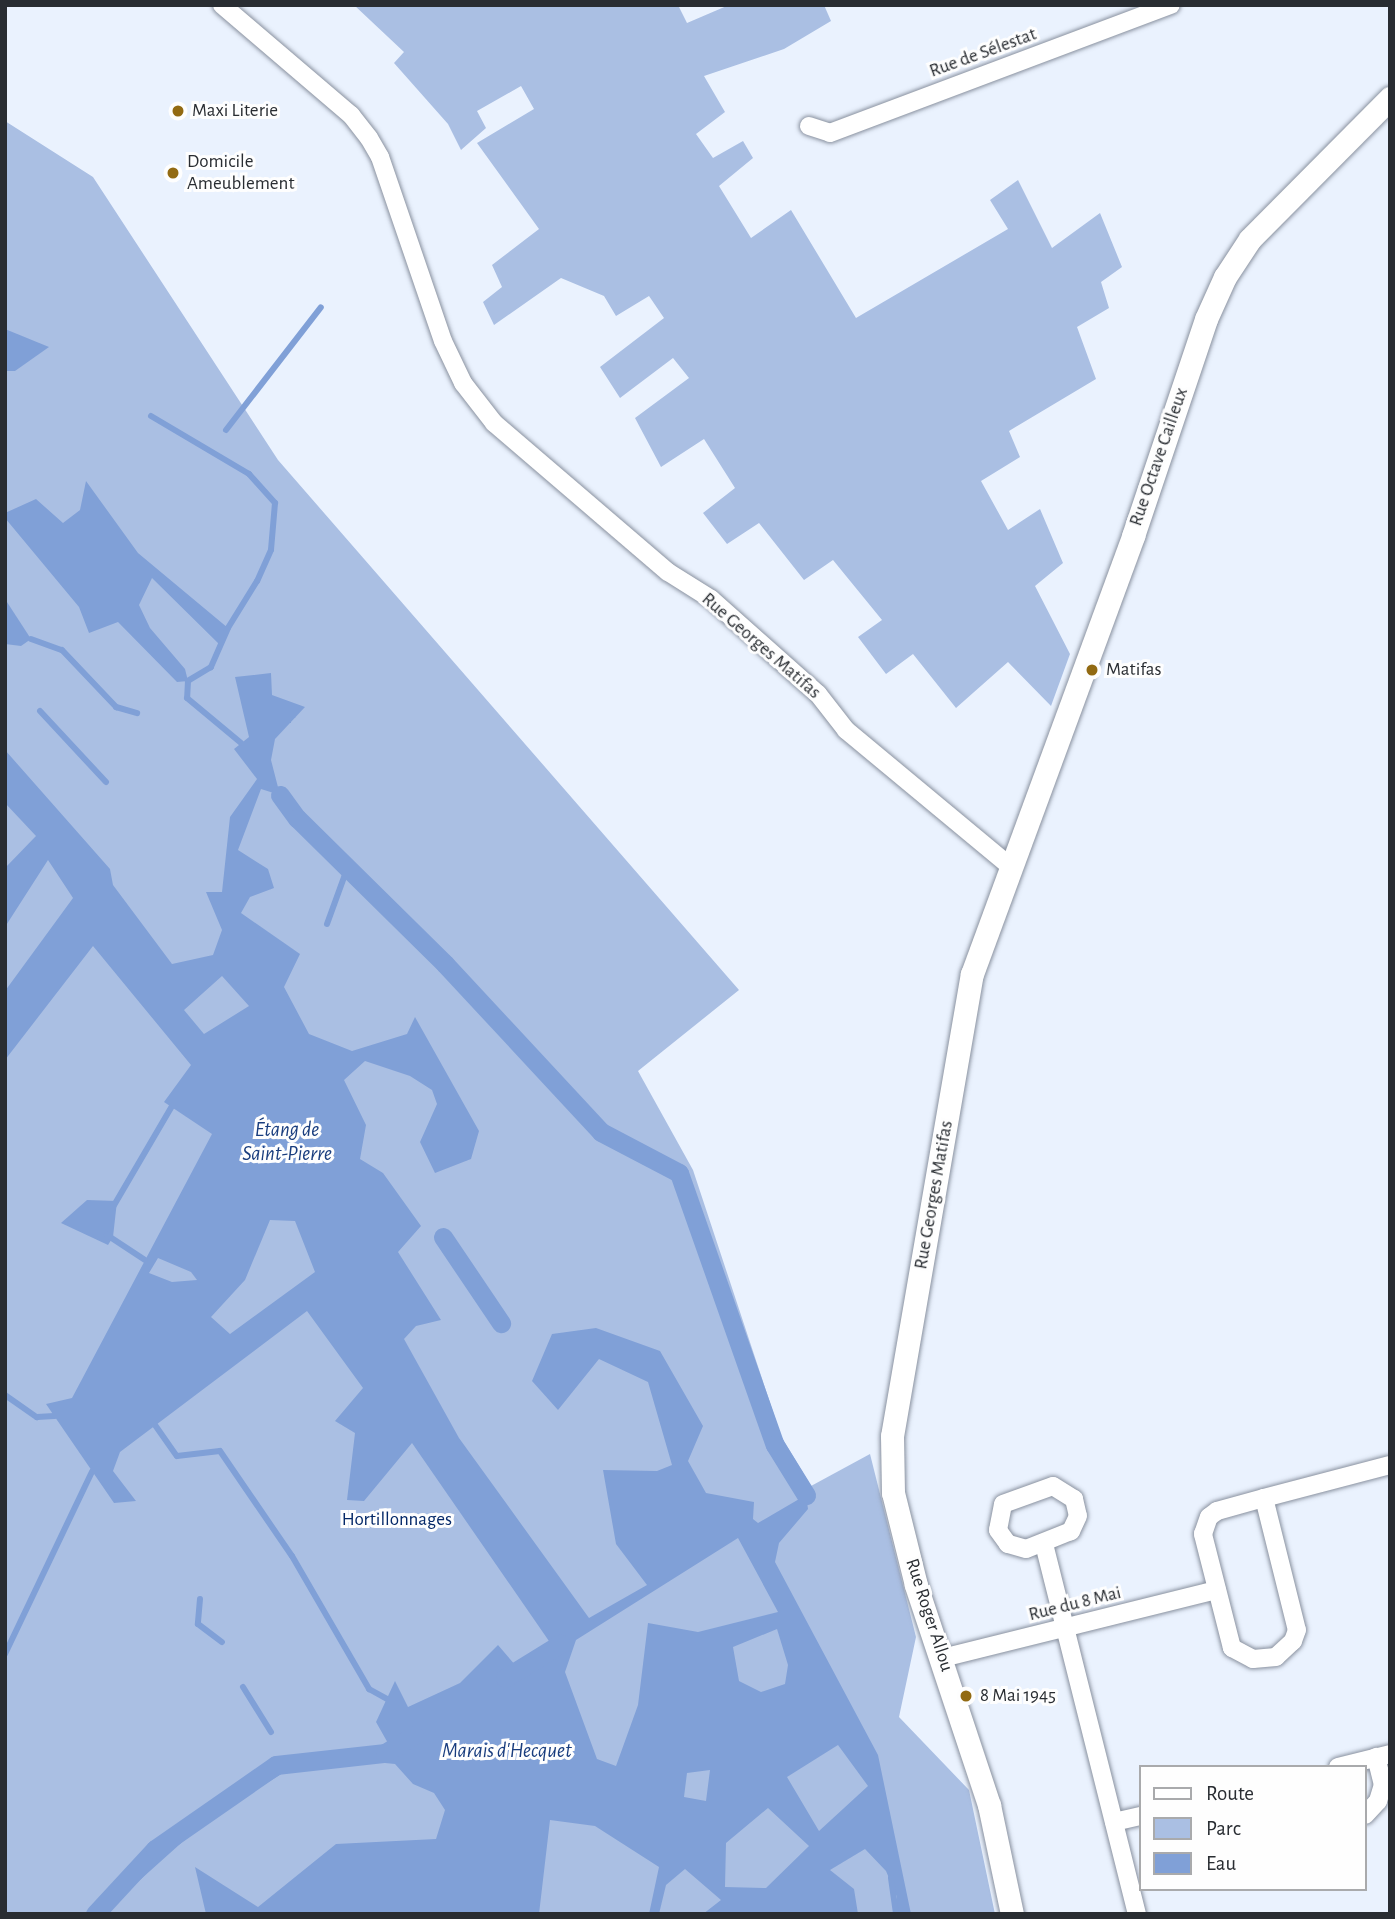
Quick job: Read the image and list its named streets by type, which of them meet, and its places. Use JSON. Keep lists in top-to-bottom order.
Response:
{
  "streets": {
    "street": [
      "Rue de Sélestat",
      "Rue Octave Cailleux",
      "Rue Georges Matifas",
      "Rue du 8 Mai",
      "Rue Roger Allou"
    ]
  },
  "crossings": [
    ["Rue Octave Cailleux", "Rue Georges Matifas"],
    ["Rue Georges Matifas", "Rue Roger Allou"],
    ["Rue du 8 Mai", "Rue Roger Allou"]
  ],
  "water": ["Étang de Saint-Pierre", "Marais d'Hecquet"],
  "parks": ["Hortillonnages"],
  "places": [
    "Maxi Literie",
    "Domicile Ameublement",
    "Matifas",
    "8 Mai 1945"
  ],
  "legend": ["Route", "Parc", "Eau"]
}
